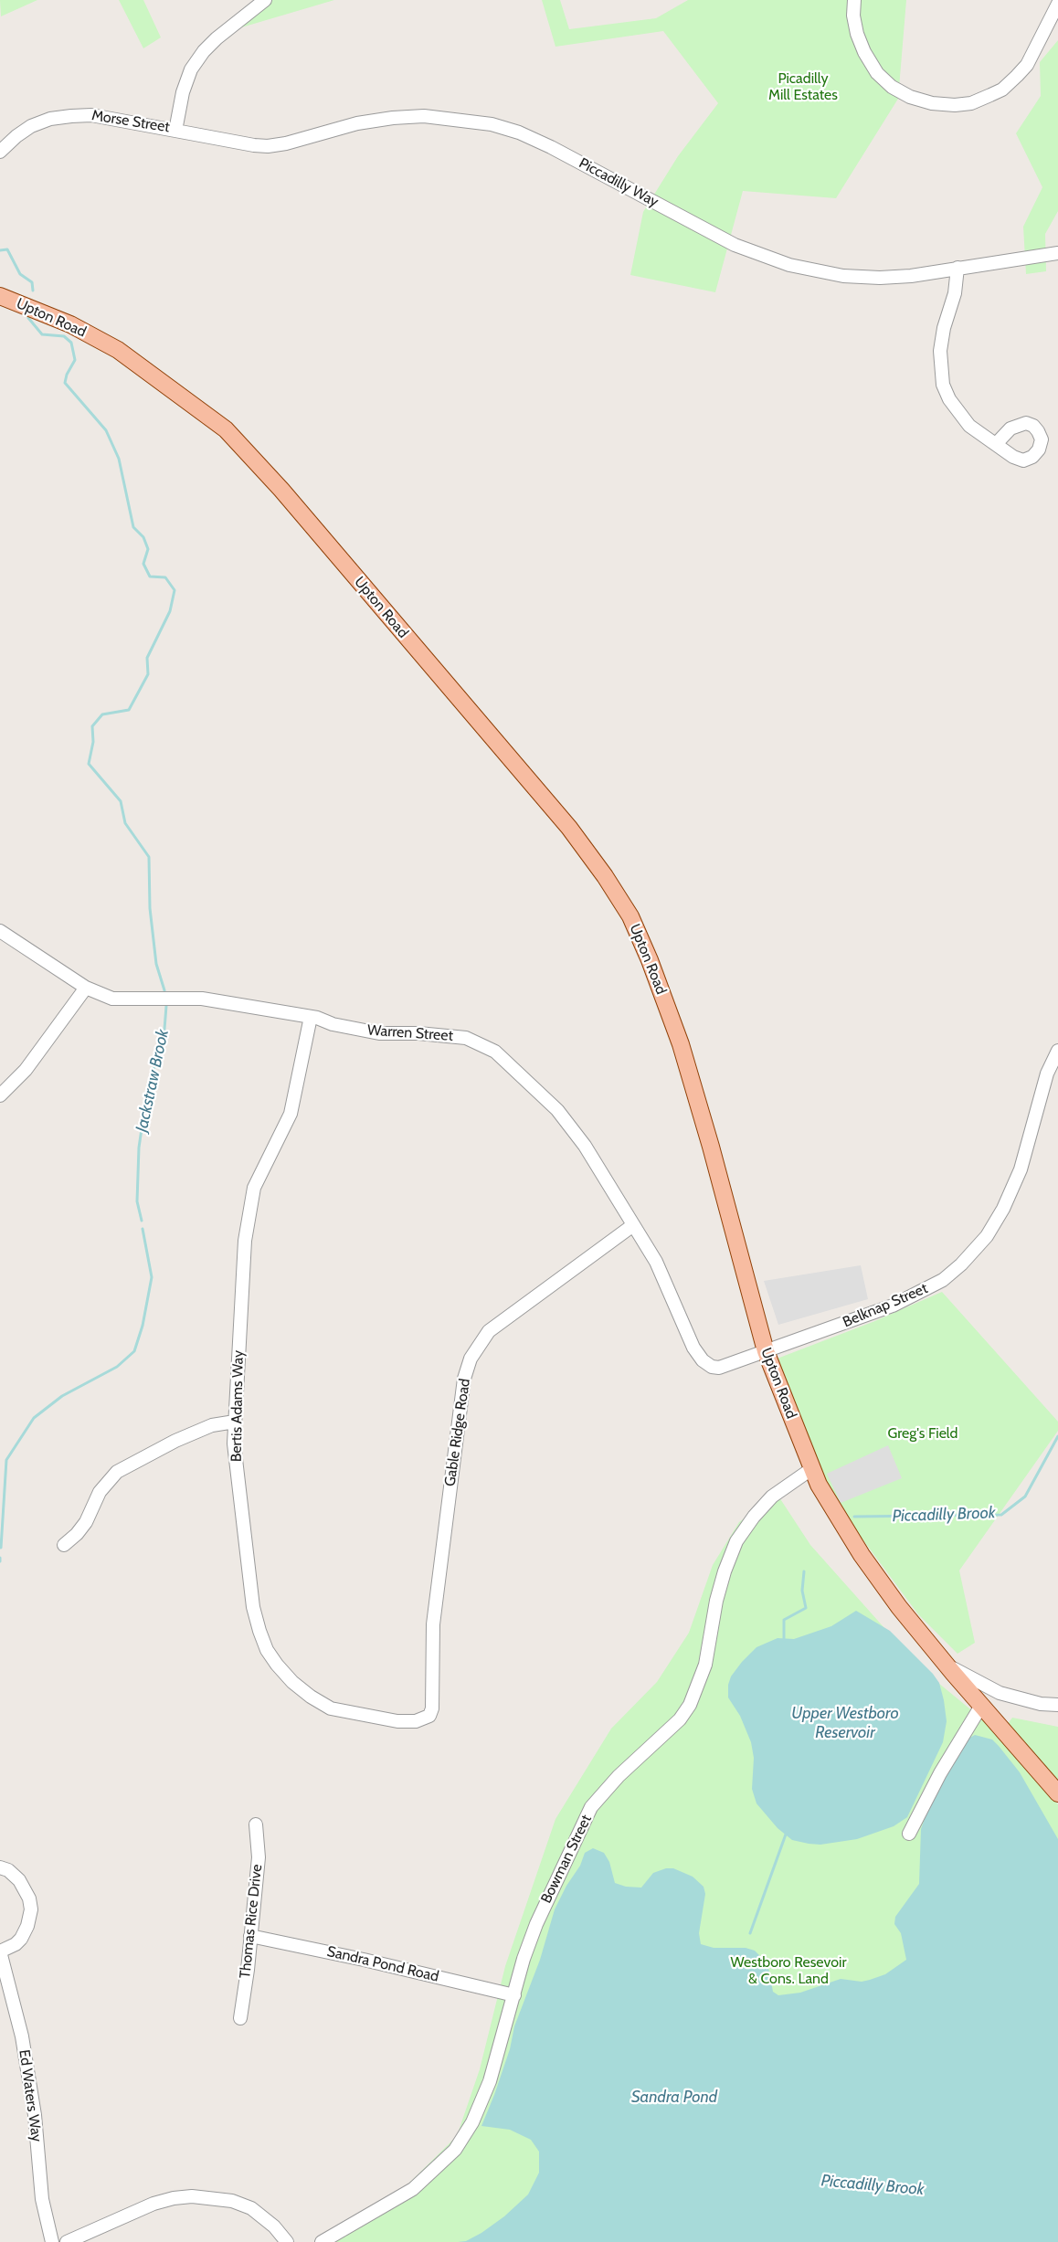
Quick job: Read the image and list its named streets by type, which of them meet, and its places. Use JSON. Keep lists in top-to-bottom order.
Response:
{
  "streets": {
    "main road": ["Upton Road"],
    "street": [
      "Morse Street",
      "Piccadilly Way",
      "Warren Street",
      "Belknap Street",
      "Bertis Adams Way",
      "Gable Ridge Road",
      "Bowman Street",
      "Thomas Rice Drive",
      "Sandra Pond Road",
      "Ed Waters Way"
    ]
  },
  "crossings": [
    ["Morse Street", "Piccadilly Way"],
    ["Upton Road", "Warren Street"],
    ["Upton Road", "Belknap Street"],
    ["Upton Road", "Bowman Street"],
    ["Warren Street", "Belknap Street"],
    ["Warren Street", "Bertis Adams Way"],
    ["Warren Street", "Gable Ridge Road"],
    ["Bertis Adams Way", "Gable Ridge Road"],
    ["Bowman Street", "Sandra Pond Road"],
    ["Thomas Rice Drive", "Sandra Pond Road"]
  ],
  "water": [
    "Jackstraw Brook",
    "Piccadilly Brook",
    "Upper Westboro Reservoir",
    "Sandra Pond"
  ],
  "parks": ["Picadilly Mill Estates", "Greg's Field", "Westboro Resevoir & Cons. Land"]
}
